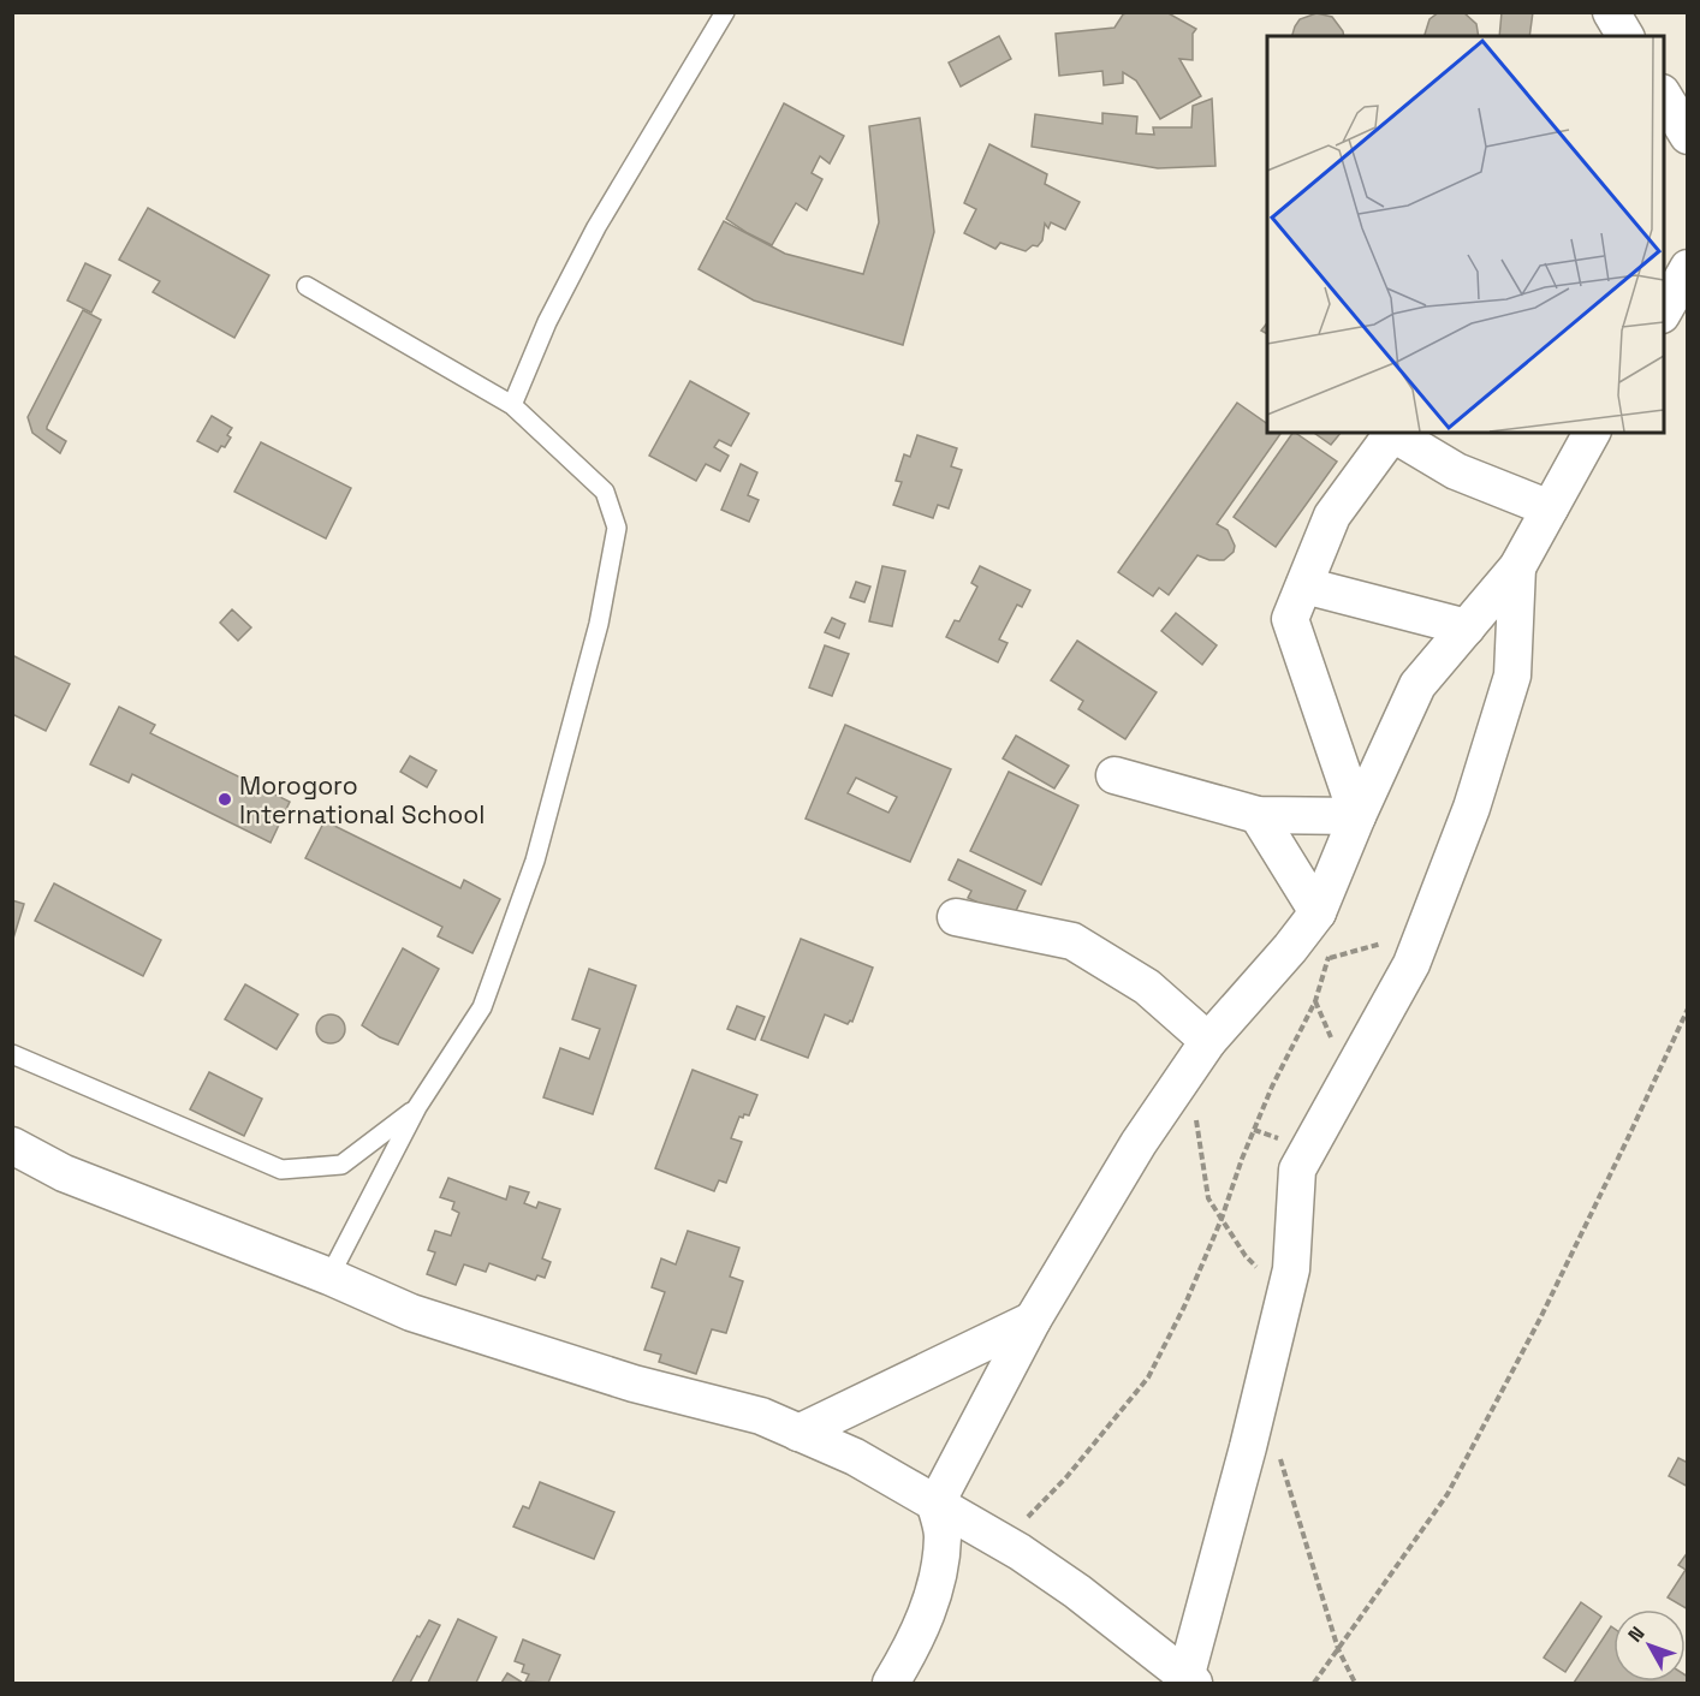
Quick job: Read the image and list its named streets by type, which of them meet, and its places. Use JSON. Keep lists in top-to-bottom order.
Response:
{
  "places": ["Morogoro International School"],
  "north": "top left"
}
